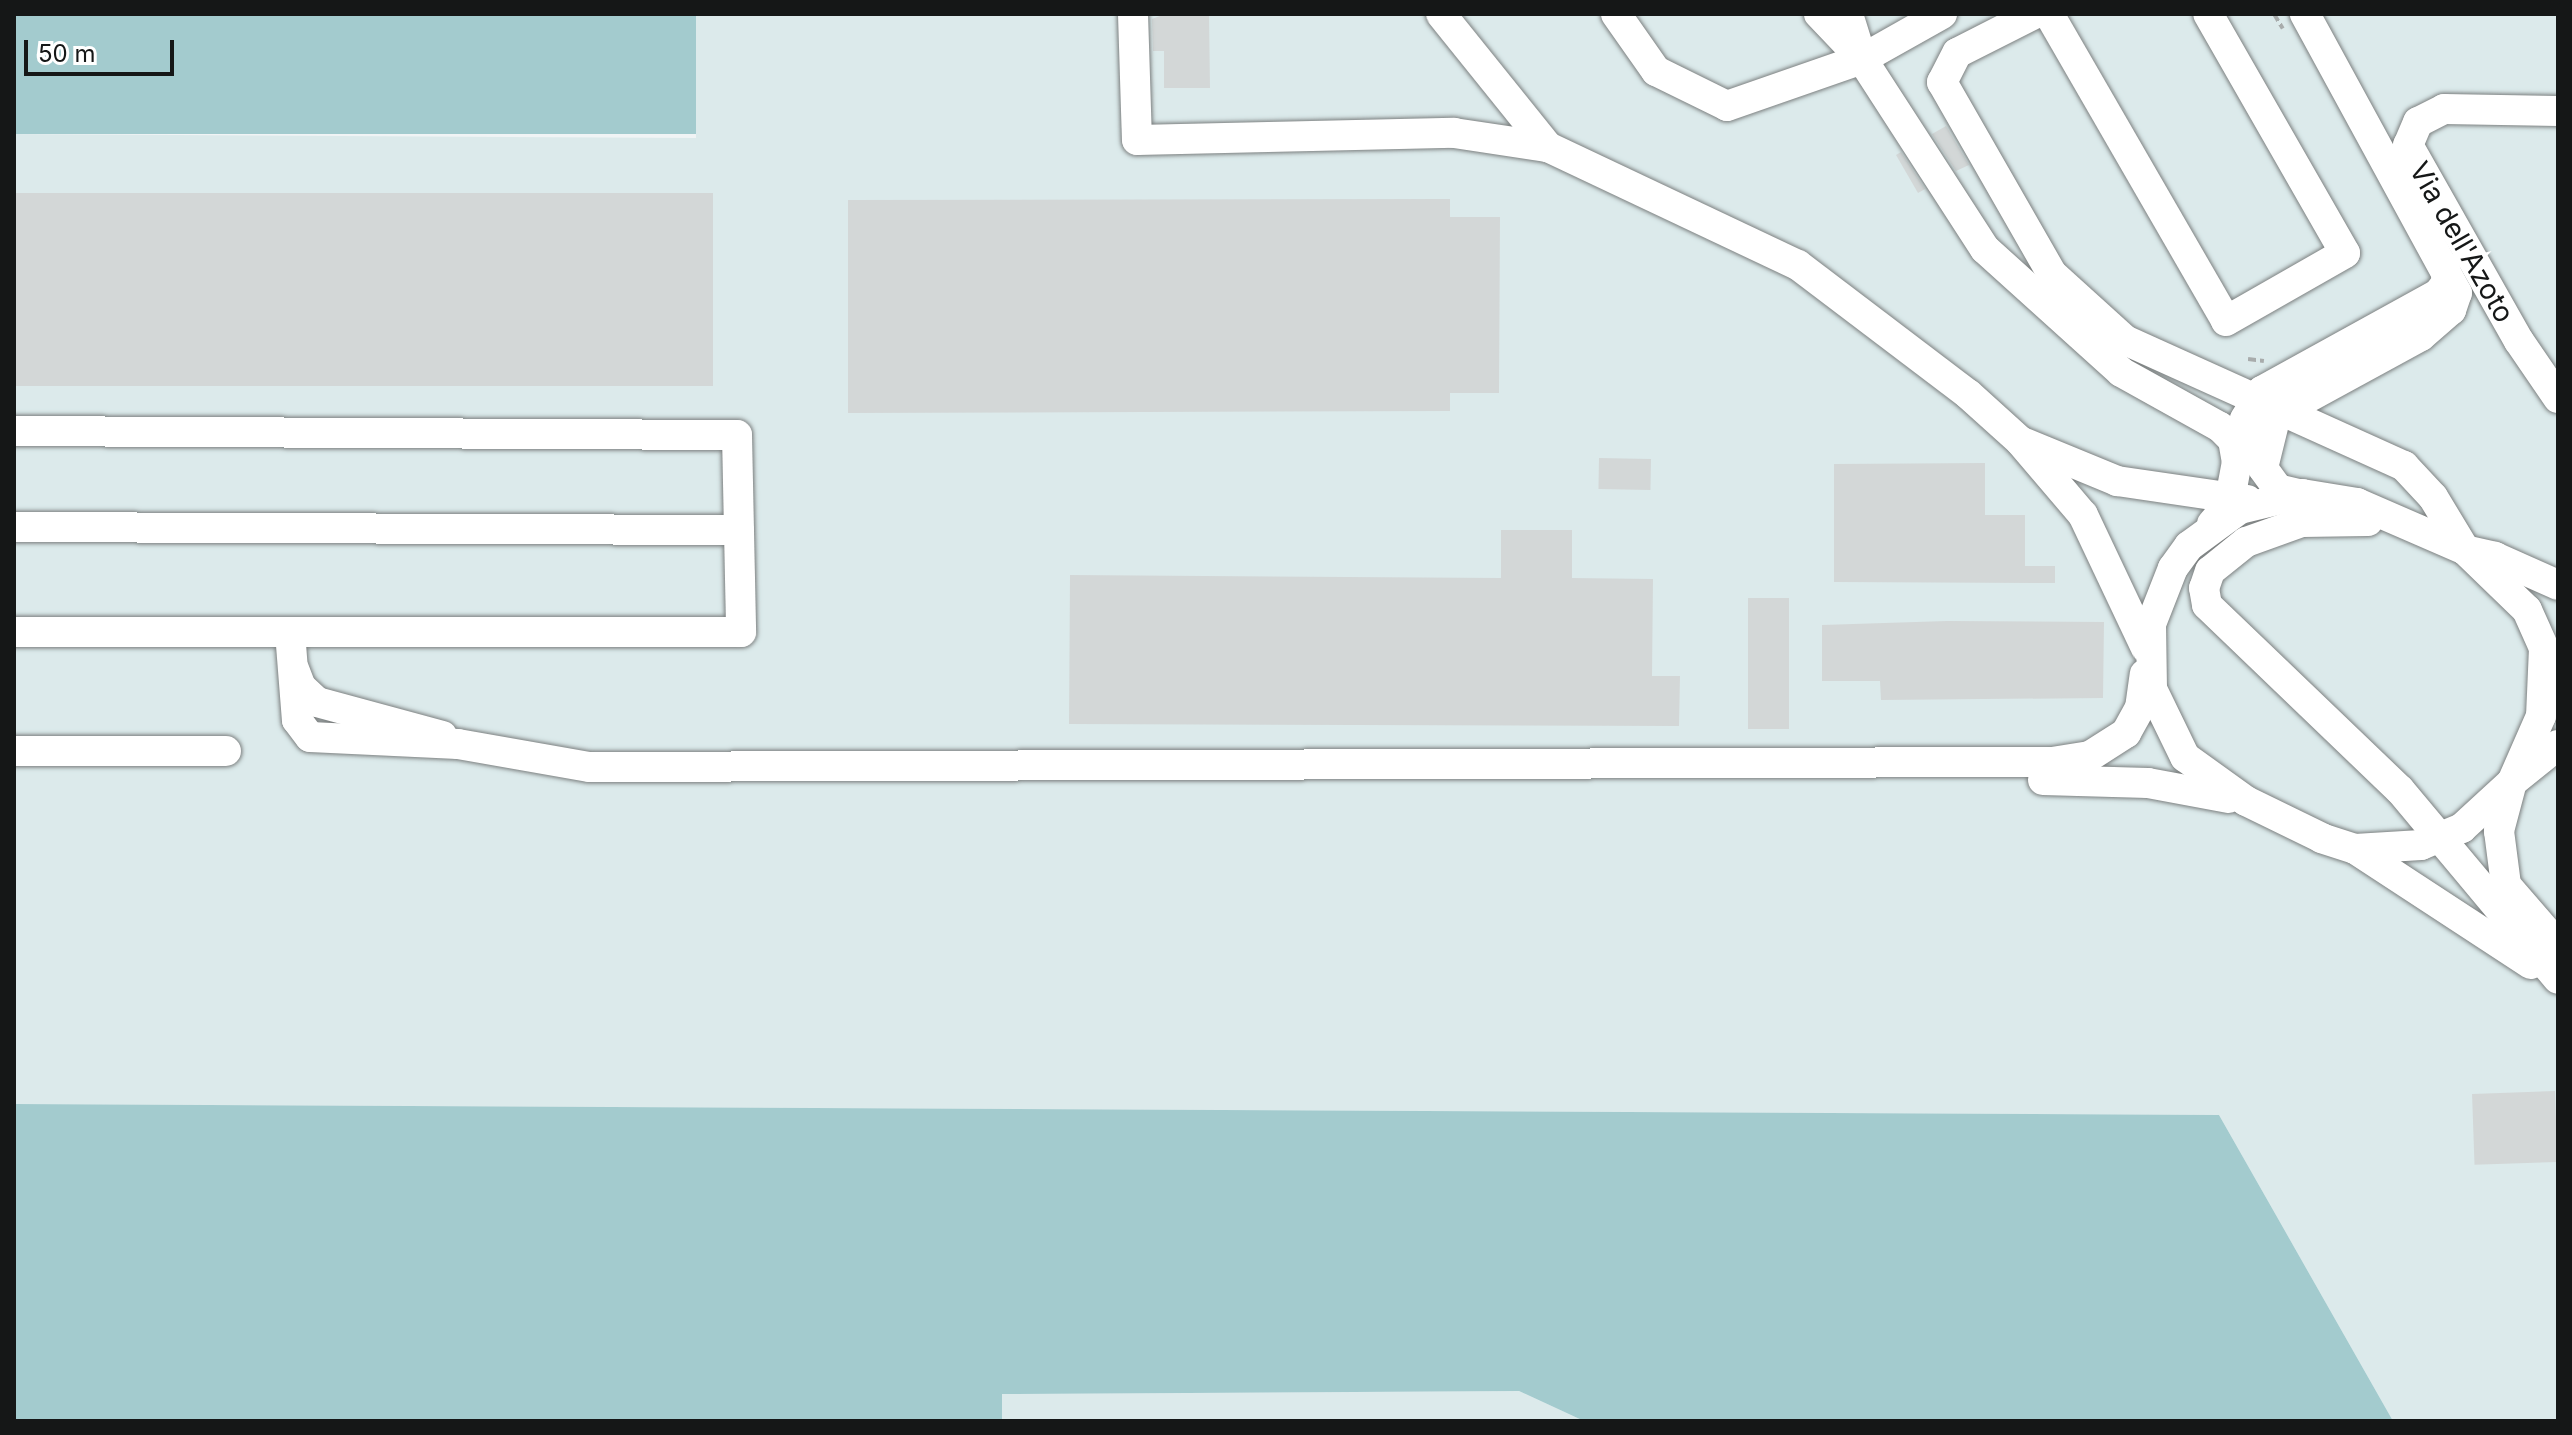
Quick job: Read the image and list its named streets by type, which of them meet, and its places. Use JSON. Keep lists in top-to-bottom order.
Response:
{
  "streets": {
    "street": ["Via dell'Azoto"]
  },
  "scale_bar": "50 m"
}
